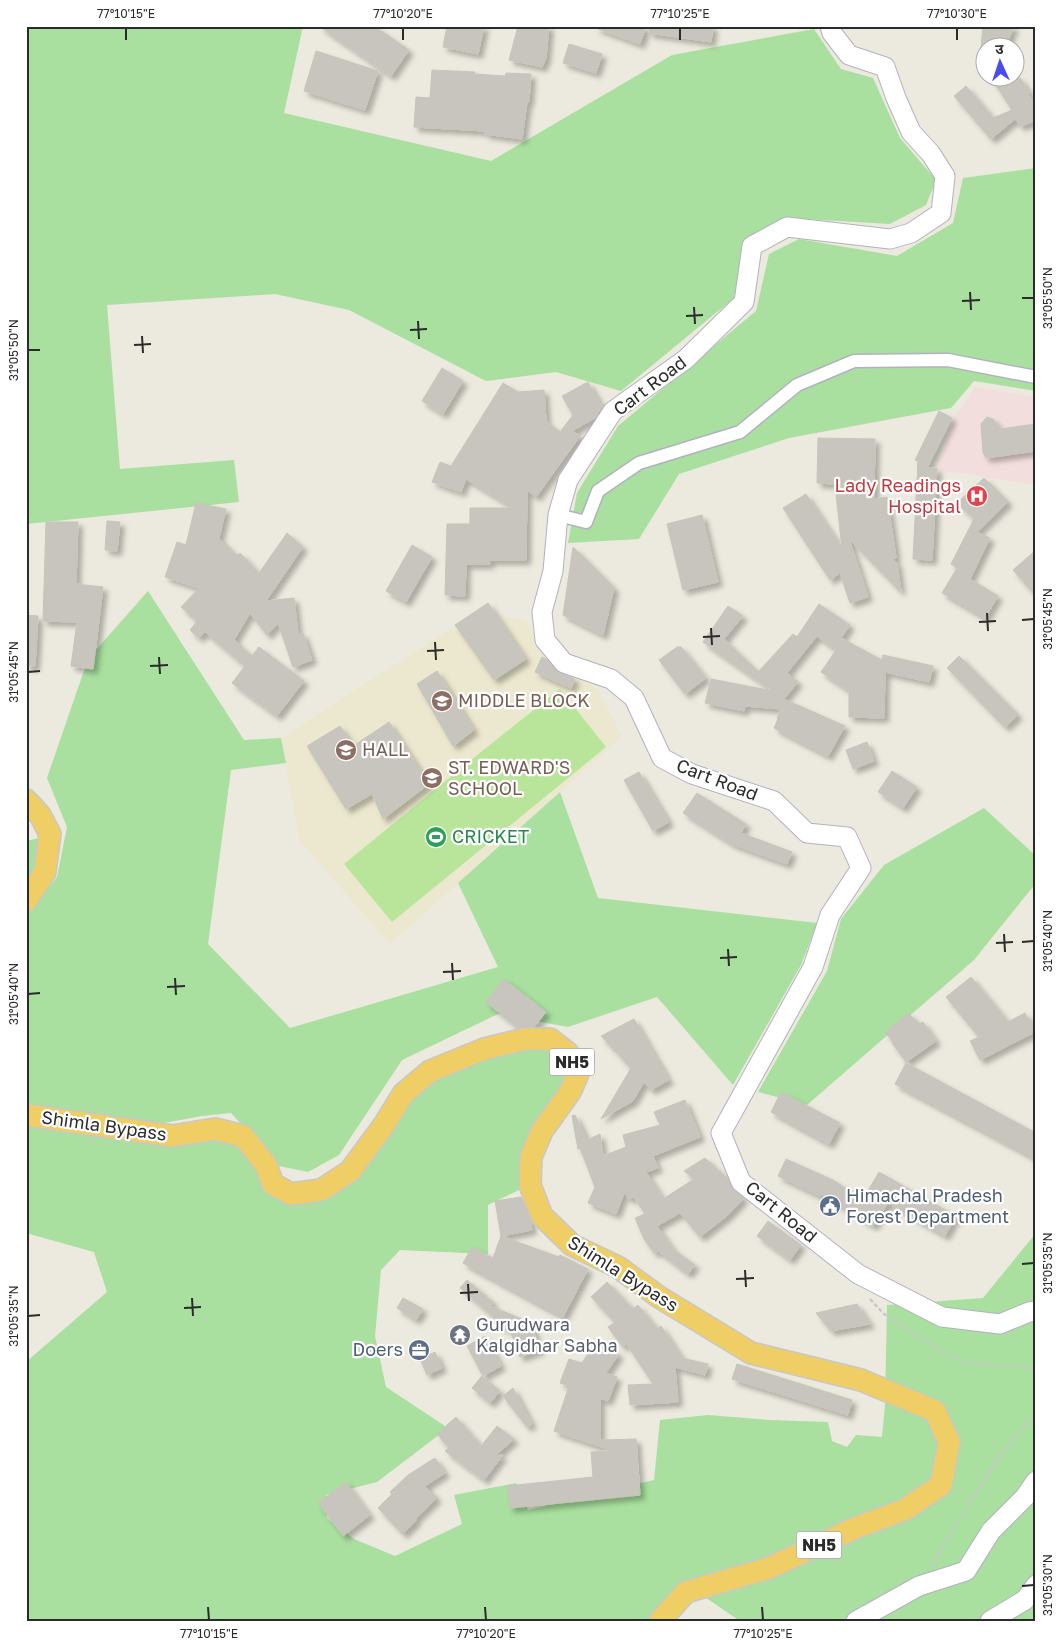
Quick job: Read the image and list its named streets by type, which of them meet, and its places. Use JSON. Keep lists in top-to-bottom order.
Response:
{
  "streets": {
    "highway": ["NH5", "Shimla Bypass"],
    "main road": ["Cart Road"]
  },
  "places": {
    "hospital": ["Lady Readings Hospital"],
    "school or university": ["MIDDLE BLOCK", "HALL", "ST. EDWARD'S SCHOOL"],
    "sports": ["CRICKET"],
    "public building": ["Himachal Pradesh Forest Department"],
    "temple": ["Gurudwara Kalgidhar Sabha"],
    "office": ["Doers"]
  },
  "north": "top",
  "coordinates": [
    "77°10'15\"E",
    "77°10'20\"E",
    "77°10'25\"E",
    "77°10'30\"E",
    "31°05'50\"N",
    "31°05'45\"N",
    "31°05'40\"N",
    "31°05'35\"N",
    "31°05'30\"N"
  ]
}
